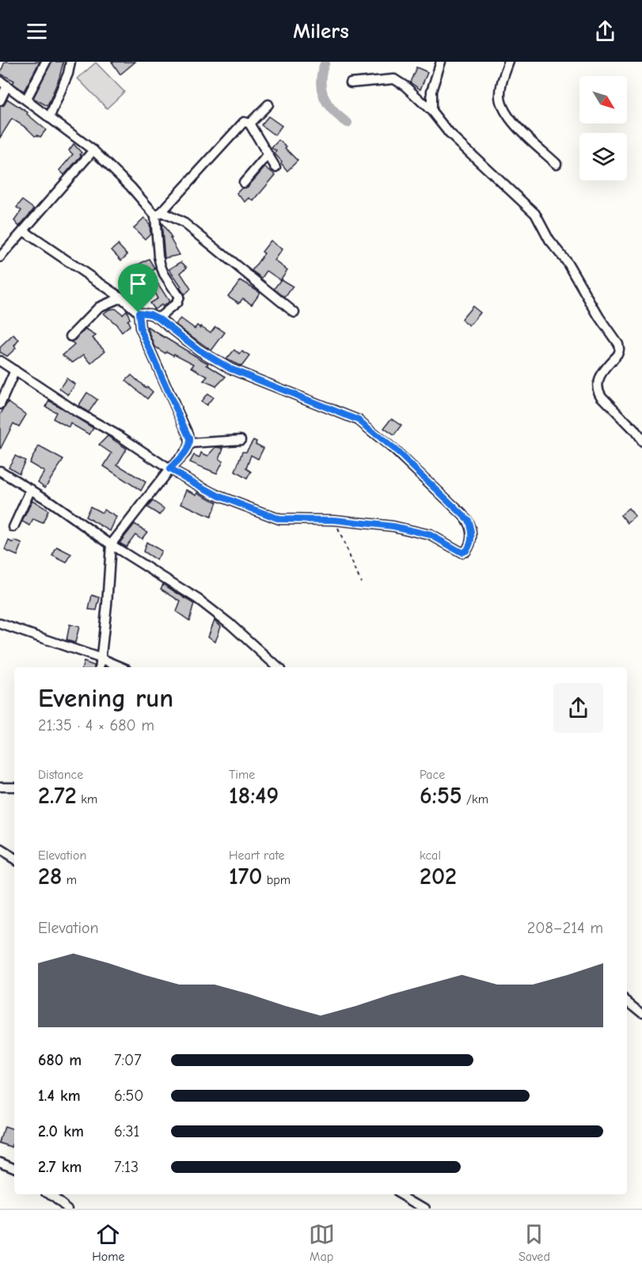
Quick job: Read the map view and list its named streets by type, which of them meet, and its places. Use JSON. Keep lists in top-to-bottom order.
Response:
{
  "north": "bottom right",
  "page": {
    "header": "Milers",
    "heading": ["Evening run", "21:35 · 4 × 680 m"],
    "stats": [
      ["Distance", "2.72 km"],
      ["Time", "18:49"],
      ["Pace", "6:55 /km"],
      ["Elevation", "28 m"],
      ["Heart rate", "170 bpm"],
      ["kcal", "202"]
    ],
    "chart": ["Elevation", "208–214 m"],
    "list": [
      {
        "name": "680 m",
        "note": "7:07"
      },
      {
        "name": "1.4 km",
        "note": "6:50"
      },
      {
        "name": "2.0 km",
        "note": "6:31"
      },
      {
        "name": "2.7 km",
        "note": "7:13"
      }
    ],
    "tabs": ["Home", "Map", "Saved"]
  }
}
